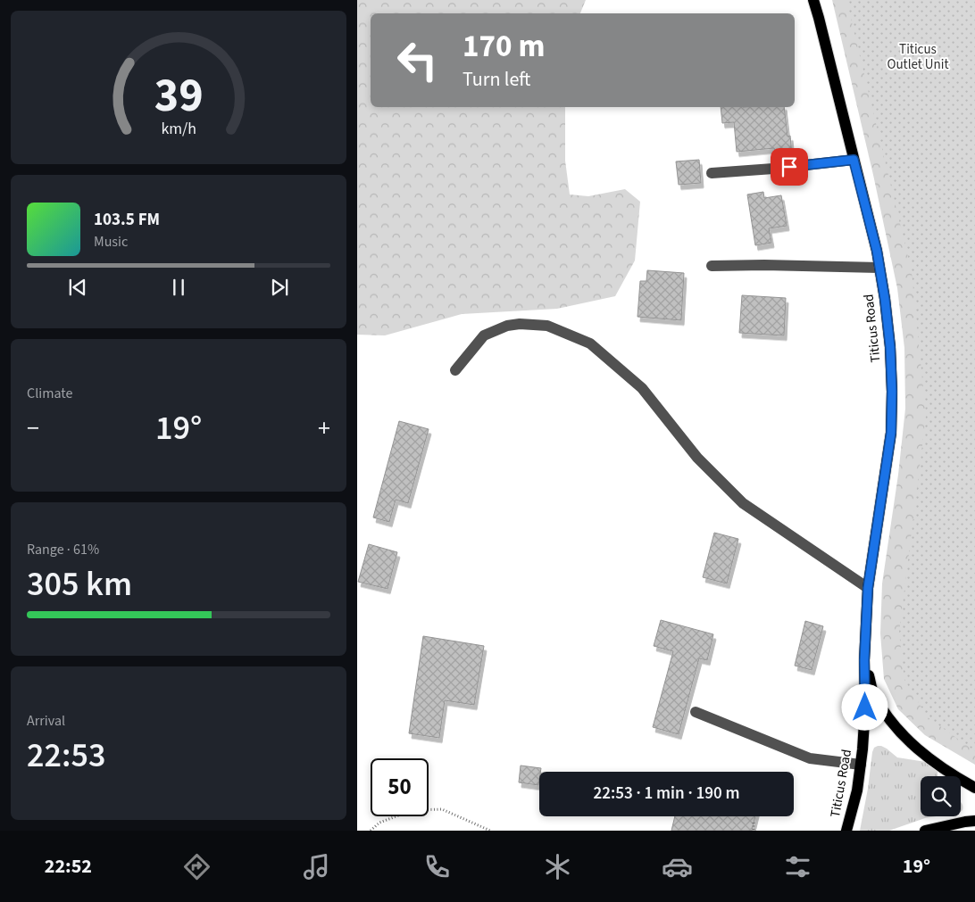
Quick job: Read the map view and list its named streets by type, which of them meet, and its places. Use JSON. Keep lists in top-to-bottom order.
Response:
{
  "streets": {
    "main road": ["Titicus Road"]
  },
  "parks": ["Titicus Outlet Unit"],
  "page": {
    "turn": ["170 m", "Turn left"],
    "song": ["103.5 FM", "Music"],
    "tile": [
      "Climate",
      ["Range · 61%", "305 km"],
      ["Arrival", "22:53"]
    ],
    "heat": ["−", "19°", "+"],
    "limit": "50",
    "trip": "22:53 · 1 min · 190 m",
    "tabs": ["22:52", "19°"],
    "gauge": ["39", "km/h"]
  }
}
